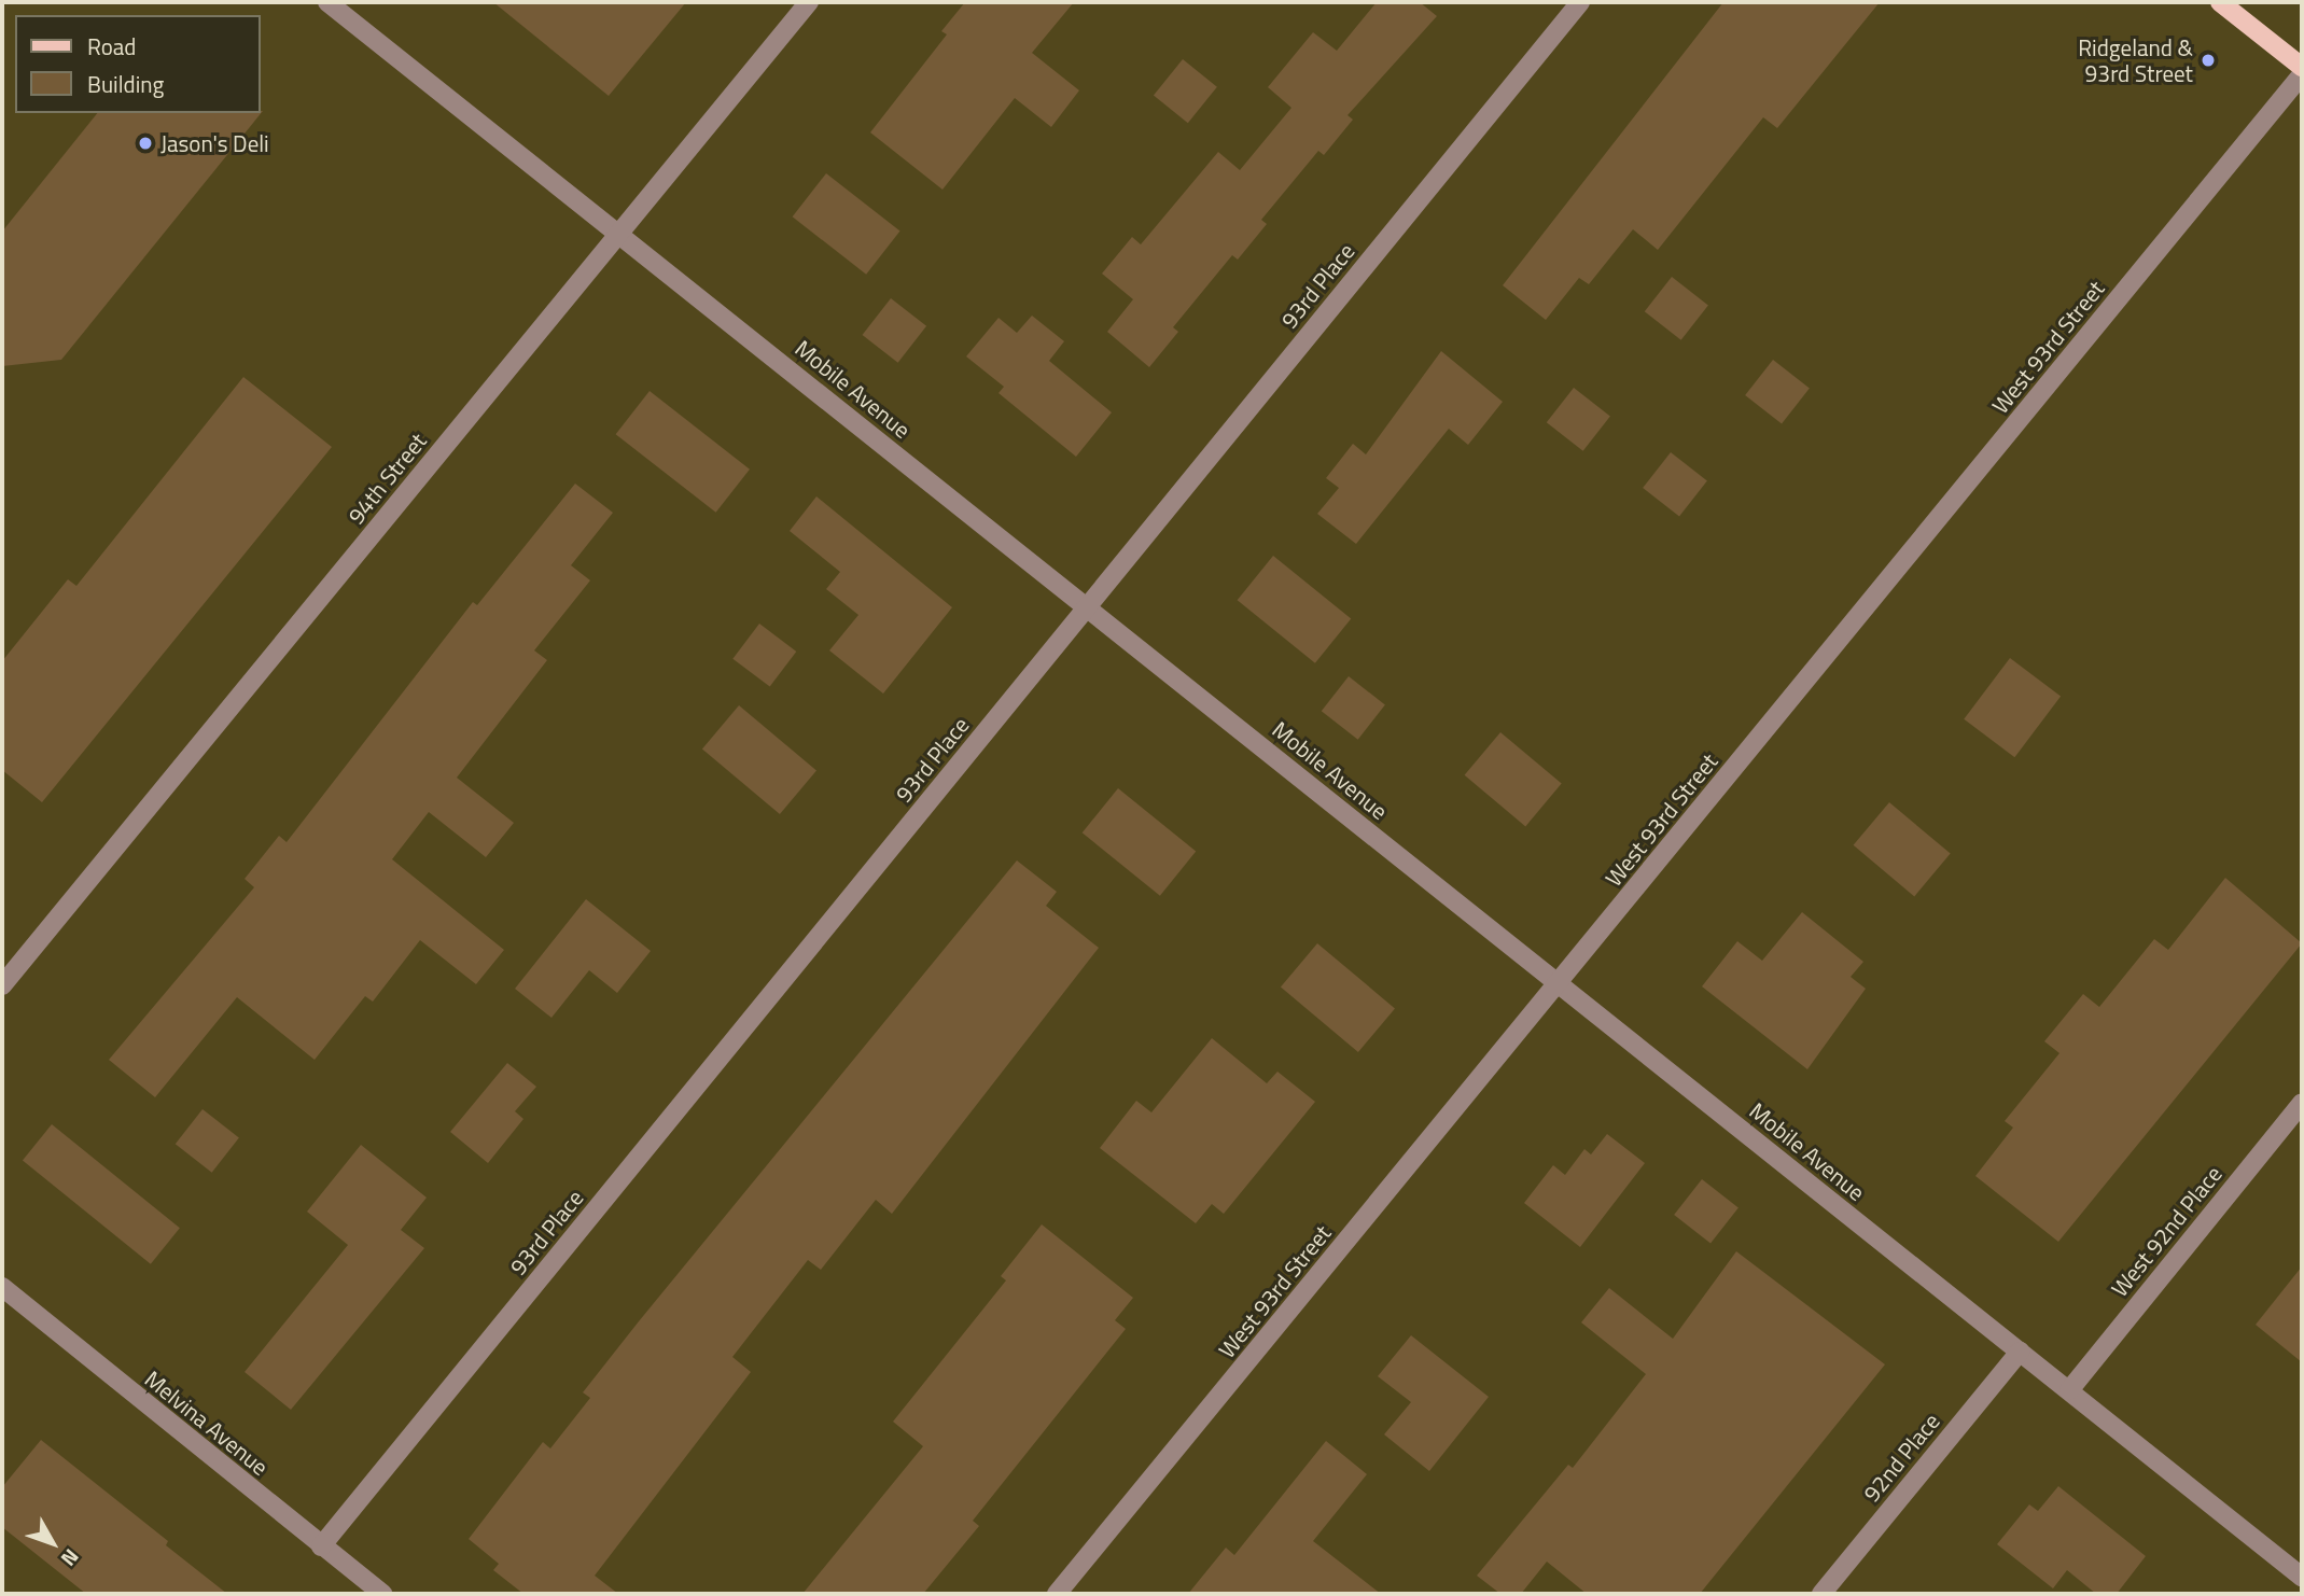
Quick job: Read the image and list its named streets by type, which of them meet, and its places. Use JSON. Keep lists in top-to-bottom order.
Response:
{
  "streets": {
    "street": [
      "93rd Place",
      "West 93rd Street",
      "Mobile Avenue",
      "94th Street",
      "West 92nd Place",
      "Melvina Avenue",
      "92nd Place"
    ]
  },
  "crossings": [
    ["93rd Place", "Mobile Avenue"],
    ["93rd Place", "Melvina Avenue"],
    ["West 93rd Street", "Mobile Avenue"],
    ["Mobile Avenue", "94th Street"],
    ["Mobile Avenue", "West 92nd Place"],
    ["Mobile Avenue", "92nd Place"]
  ],
  "places": ["Ridgeland & 93rd Street", "Jason's Deli"],
  "legend": ["Road", "Building"],
  "north": "bottom right"
}
